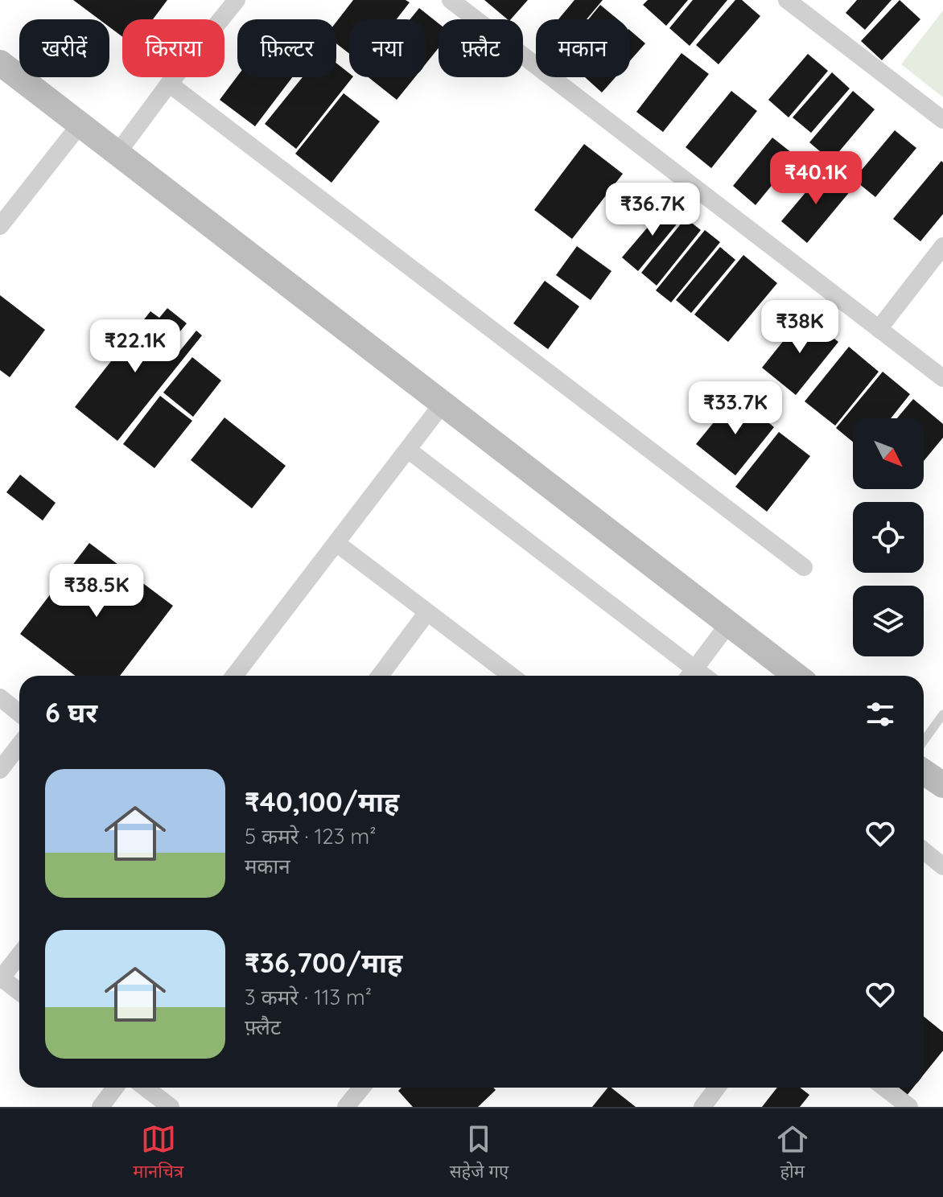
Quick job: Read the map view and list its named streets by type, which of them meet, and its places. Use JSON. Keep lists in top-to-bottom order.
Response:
{
  "north": "bottom right",
  "page": {
    "chip": [
      "खरीदें",
      "किराया",
      "फ़िल्टर",
      "नया",
      "फ़्लैट",
      "मकान"
    ],
    "price": [
      "₹40.1K",
      "₹36.7K",
      "₹38K",
      "₹22.1K",
      "₹33.7K",
      "₹38.5K"
    ],
    "heading": "6 घर",
    "list": [
      {
        "name": "₹40,100/माह",
        "note": "5 कमरे · 123 m² · मकान"
      },
      {
        "name": "₹36,700/माह",
        "note": "3 कमरे · 113 m² · फ़्लैट"
      }
    ],
    "tabs": ["मानचित्र", "सहेजे गए", "होम"]
  }
}
